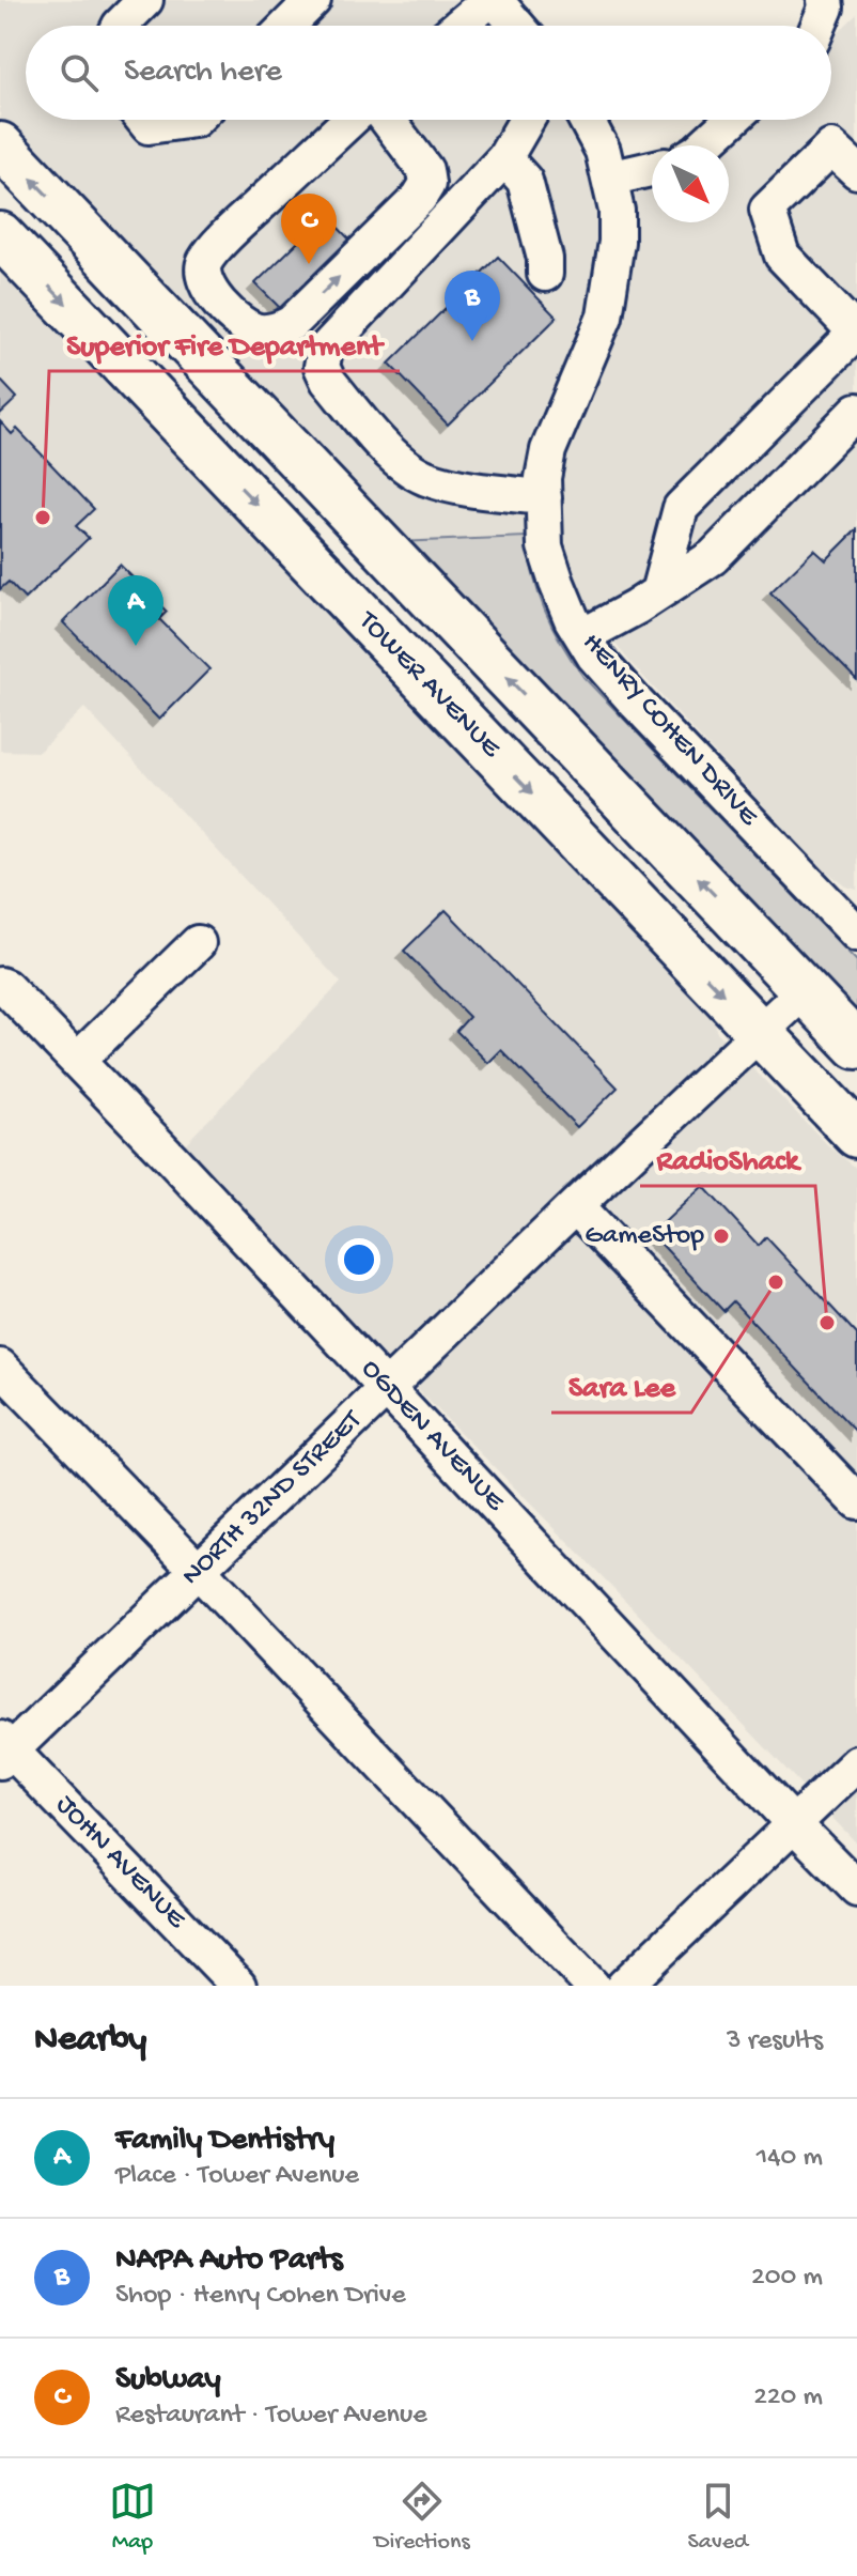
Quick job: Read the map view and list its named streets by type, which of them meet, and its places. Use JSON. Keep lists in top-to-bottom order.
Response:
{
  "streets": {
    "main road": ["TOWER AVENUE"],
    "street": [
      "HENRY COHEN DRIVE",
      "OGDEN AVENUE",
      "NORTH 32ND STREET",
      "JOHN AVENUE"
    ]
  },
  "crossings": [
    ["TOWER AVENUE", "NORTH 32ND STREET"],
    ["OGDEN AVENUE", "NORTH 32ND STREET"],
    ["NORTH 32ND STREET", "JOHN AVENUE"]
  ],
  "places": [
    "Superior Fire Department",
    "GameStop",
    "Sara Lee",
    "RadioShack"
  ],
  "north": "bottom right",
  "page": {
    "search": "Search here",
    "pins": ["C", "B", "A"],
    "heading": ["Nearby", "3 results"],
    "list": [
      {
        "mark": "A",
        "name": "Family Dentistry",
        "note": "Place · Tower Avenue",
        "value": "140 m"
      },
      {
        "mark": "B",
        "name": "NAPA Auto Parts",
        "note": "Shop · Henry Cohen Drive",
        "value": "200 m"
      },
      {
        "mark": "C",
        "name": "Subway",
        "note": "Restaurant · Tower Avenue",
        "value": "220 m"
      }
    ],
    "nav": ["Map", "Directions", "Saved"]
  }
}
